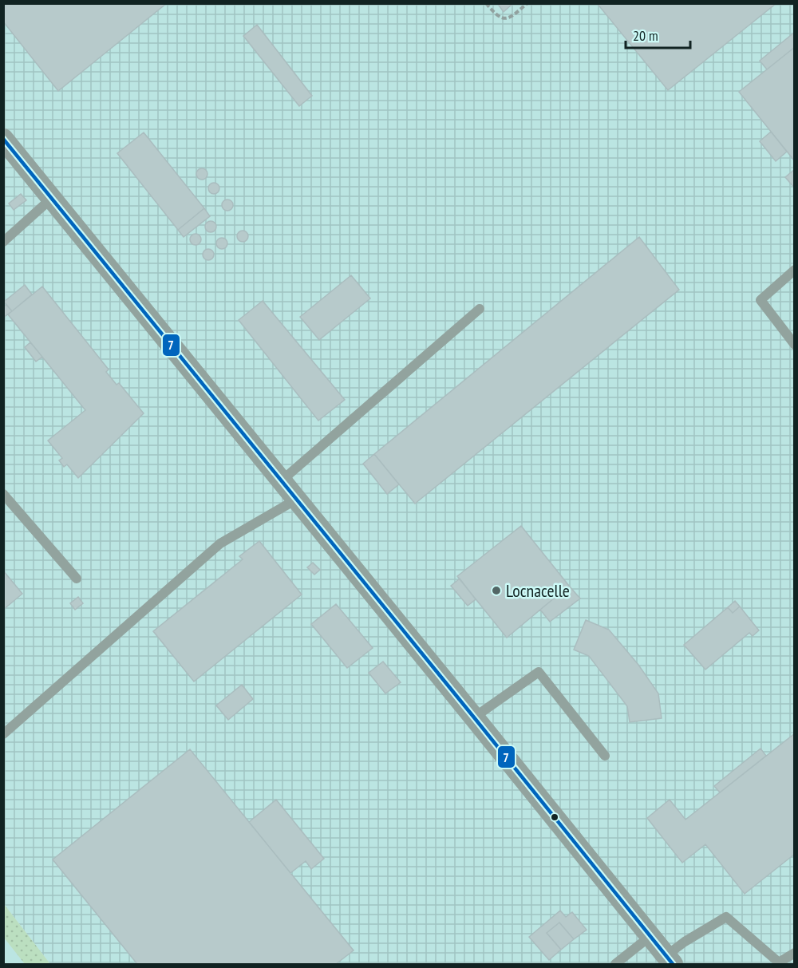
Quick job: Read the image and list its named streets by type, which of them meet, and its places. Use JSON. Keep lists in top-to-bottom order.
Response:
{
  "places": ["Locnacelle"],
  "lines": ["transit line 7"],
  "scale_bar": "20 m"
}
